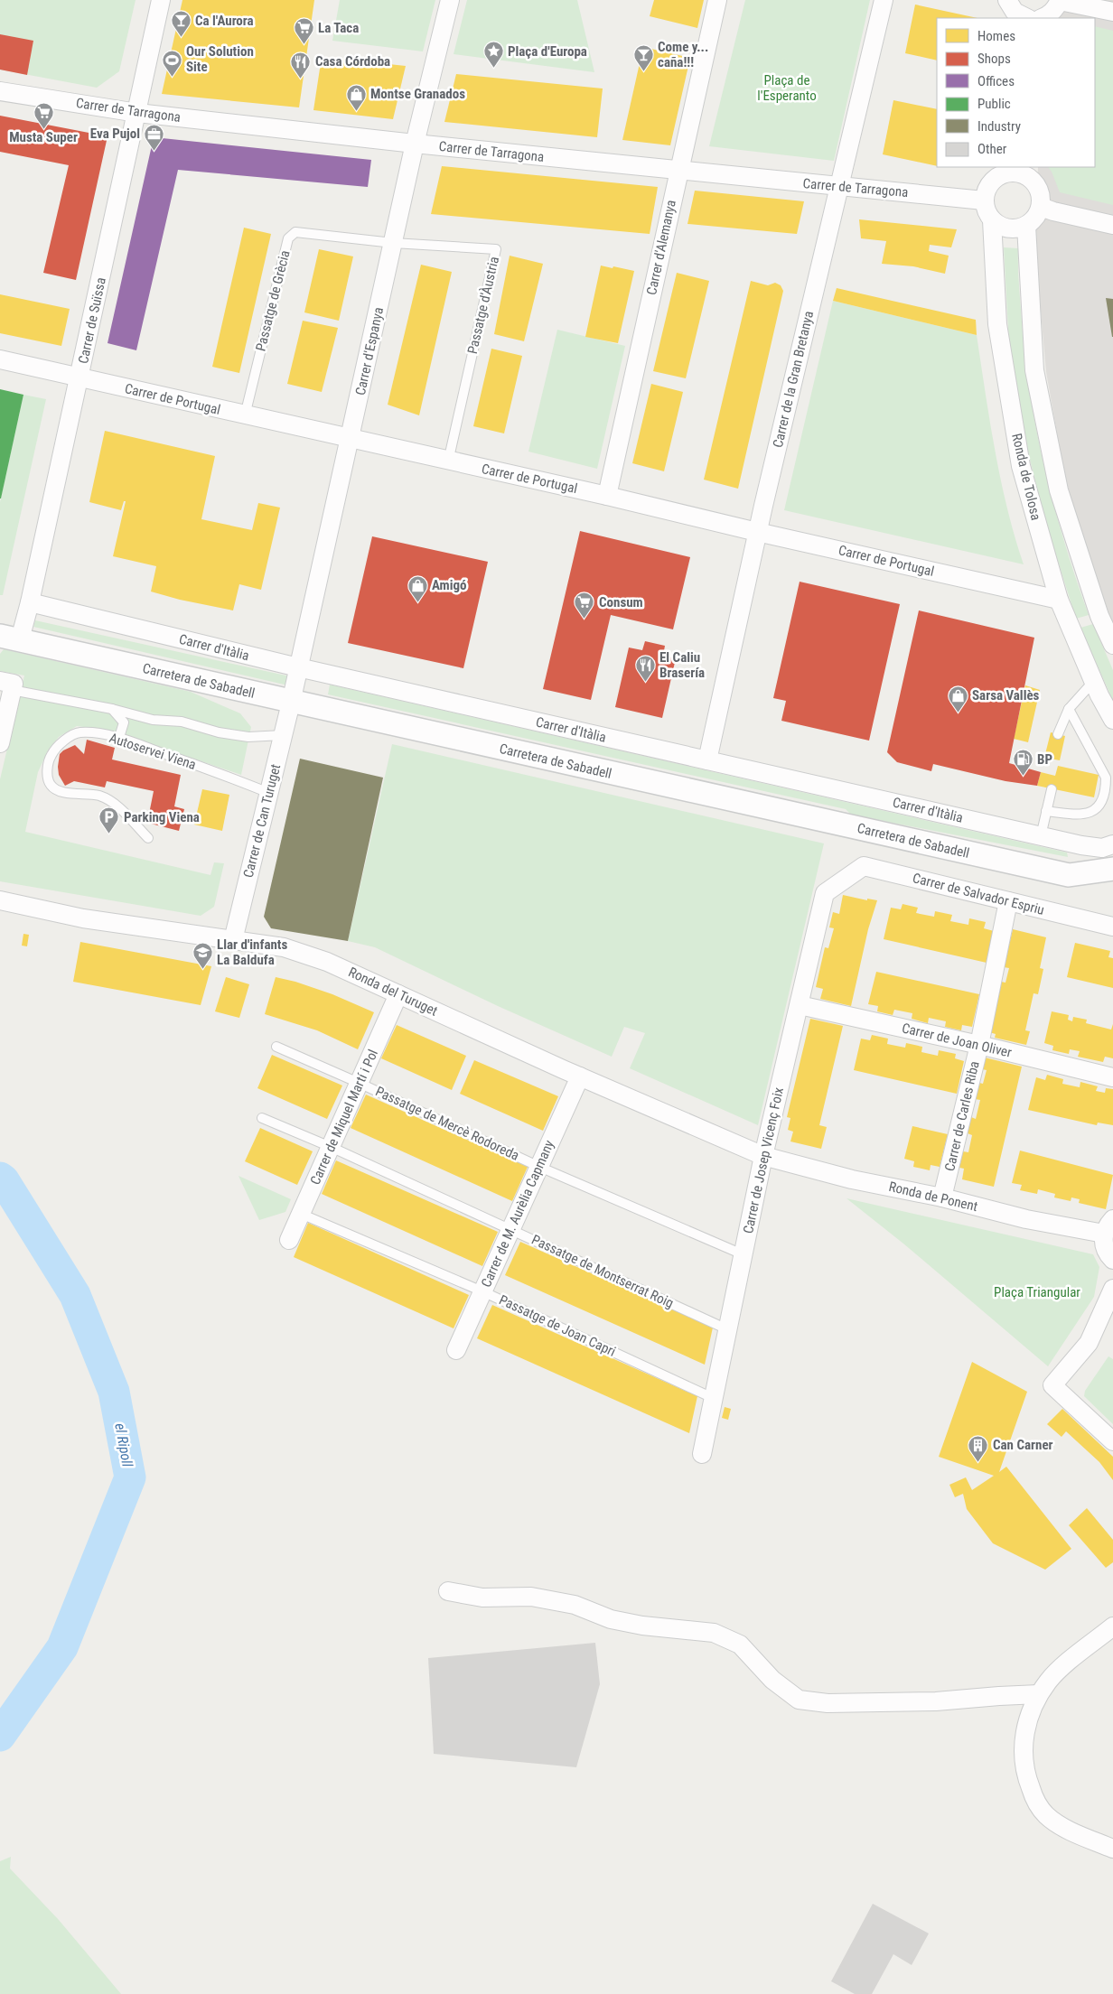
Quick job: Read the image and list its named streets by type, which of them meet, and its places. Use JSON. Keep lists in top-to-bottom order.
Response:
{
  "streets": {
    "street": [
      "Carrer de Tarragona",
      "Carrer d'Alemanya",
      "Carrer de Suïssa",
      "Carrer d'Espanya",
      "Carrer de la Gran Bretanya",
      "Carrer de Portugal",
      "Ronda de Tolosa",
      "Carrer d'Itàlia",
      "Carretera de Sabadell",
      "Carrer de Can Turuget",
      "Carrer de Salvador Espriu",
      "Ronda del Turuget",
      "Carrer de Joan Oliver",
      "Carrer de Carles Riba",
      "Carrer de Miquel Martí i Pol",
      "Carrer de Josep Vicenç Foix",
      "Ronda de Ponent",
      "Carrer de M. Aurèlia Capmany"
    ],
    "lane": [
      "Passatge de Grècia",
      "Passatge d'Àustria",
      "Autoservei Viena",
      "Passatge de Mercè Rodoreda",
      "Passatge de Montserrat Roig",
      "Passatge de Joan Capri"
    ]
  },
  "crossings": [
    ["Carrer de Tarragona", "Carrer d'Alemanya"],
    ["Carrer de Tarragona", "Carrer de Suïssa"],
    ["Carrer de Tarragona", "Carrer d'Espanya"],
    ["Carrer de Tarragona", "Carrer de la Gran Bretanya"],
    ["Carrer de Tarragona", "Ronda de Tolosa"],
    ["Carrer d'Alemanya", "Carrer de Portugal"],
    ["Passatge de Grècia", "Passatge d'Àustria"],
    ["Passatge de Grècia", "Carrer d'Espanya"],
    ["Passatge de Grècia", "Carrer de Portugal"],
    ["Passatge d'Àustria", "Carrer d'Espanya"],
    ["Passatge d'Àustria", "Carrer de Portugal"],
    ["Carrer de Suïssa", "Carrer de Portugal"],
    ["Carrer de Suïssa", "Carrer d'Itàlia"],
    ["Carrer de Suïssa", "Carretera de Sabadell"],
    ["Carrer d'Espanya", "Carrer de Portugal"],
    ["Carrer d'Espanya", "Carrer d'Itàlia"],
    ["Carrer d'Espanya", "Carretera de Sabadell"],
    ["Carrer d'Espanya", "Carrer de Can Turuget"],
    ["Carrer de la Gran Bretanya", "Carrer de Portugal"],
    ["Carrer de la Gran Bretanya", "Carrer d'Itàlia"],
    ["Carrer de Portugal", "Ronda de Tolosa"],
    ["Carretera de Sabadell", "Carrer de Can Turuget"],
    ["Autoservei Viena", "Carrer de Can Turuget"],
    ["Carrer de Can Turuget", "Ronda del Turuget"],
    ["Carrer de Salvador Espriu", "Carrer de Carles Riba"],
    ["Carrer de Salvador Espriu", "Carrer de Josep Vicenç Foix"],
    ["Ronda del Turuget", "Carrer de Miquel Martí i Pol"],
    ["Ronda del Turuget", "Carrer de Josep Vicenç Foix"],
    ["Ronda del Turuget", "Ronda de Ponent"],
    ["Ronda del Turuget", "Carrer de M. Aurèlia Capmany"],
    ["Carrer de Joan Oliver", "Carrer de Carles Riba"],
    ["Carrer de Joan Oliver", "Carrer de Josep Vicenç Foix"],
    ["Carrer de Carles Riba", "Ronda de Ponent"],
    ["Carrer de Miquel Martí i Pol", "Passatge de Mercè Rodoreda"],
    ["Carrer de Miquel Martí i Pol", "Passatge de Montserrat Roig"],
    ["Carrer de Miquel Martí i Pol", "Passatge de Joan Capri"],
    ["Passatge de Mercè Rodoreda", "Carrer de Josep Vicenç Foix"],
    ["Passatge de Mercè Rodoreda", "Carrer de M. Aurèlia Capmany"],
    ["Carrer de Josep Vicenç Foix", "Ronda de Ponent"],
    ["Carrer de Josep Vicenç Foix", "Passatge de Montserrat Roig"],
    ["Carrer de Josep Vicenç Foix", "Passatge de Joan Capri"],
    ["Carrer de M. Aurèlia Capmany", "Passatge de Montserrat Roig"],
    ["Carrer de M. Aurèlia Capmany", "Passatge de Joan Capri"]
  ],
  "water": ["el Ripoll"],
  "parks": ["Plaça de l'Esperanto", "Plaça Triangular"],
  "places": {
    "bar": ["Ca l'Aurora", "Come y... caña!!!"],
    "supermarket": ["La Taca", "Musta Super", "Consum"],
    "place": ["Plaça d'Europa"],
    "sports": ["Our Solution Site"],
    "restaurant": ["Casa Córdoba", "El Caliu Brasería"],
    "shop": ["Montse Granados", "Amigó", "Sarsa Vallès"],
    "office": ["Eva Pujol"],
    "fuel station": ["BP"],
    "parking": ["Parking Viena"],
    "school or university": ["Llar d'infants La Baldufa"],
    "building": ["Can Carner"]
  },
  "legend": [
    "Homes",
    "Shops",
    "Offices",
    "Public",
    "Industry",
    "Other"
  ]
}
